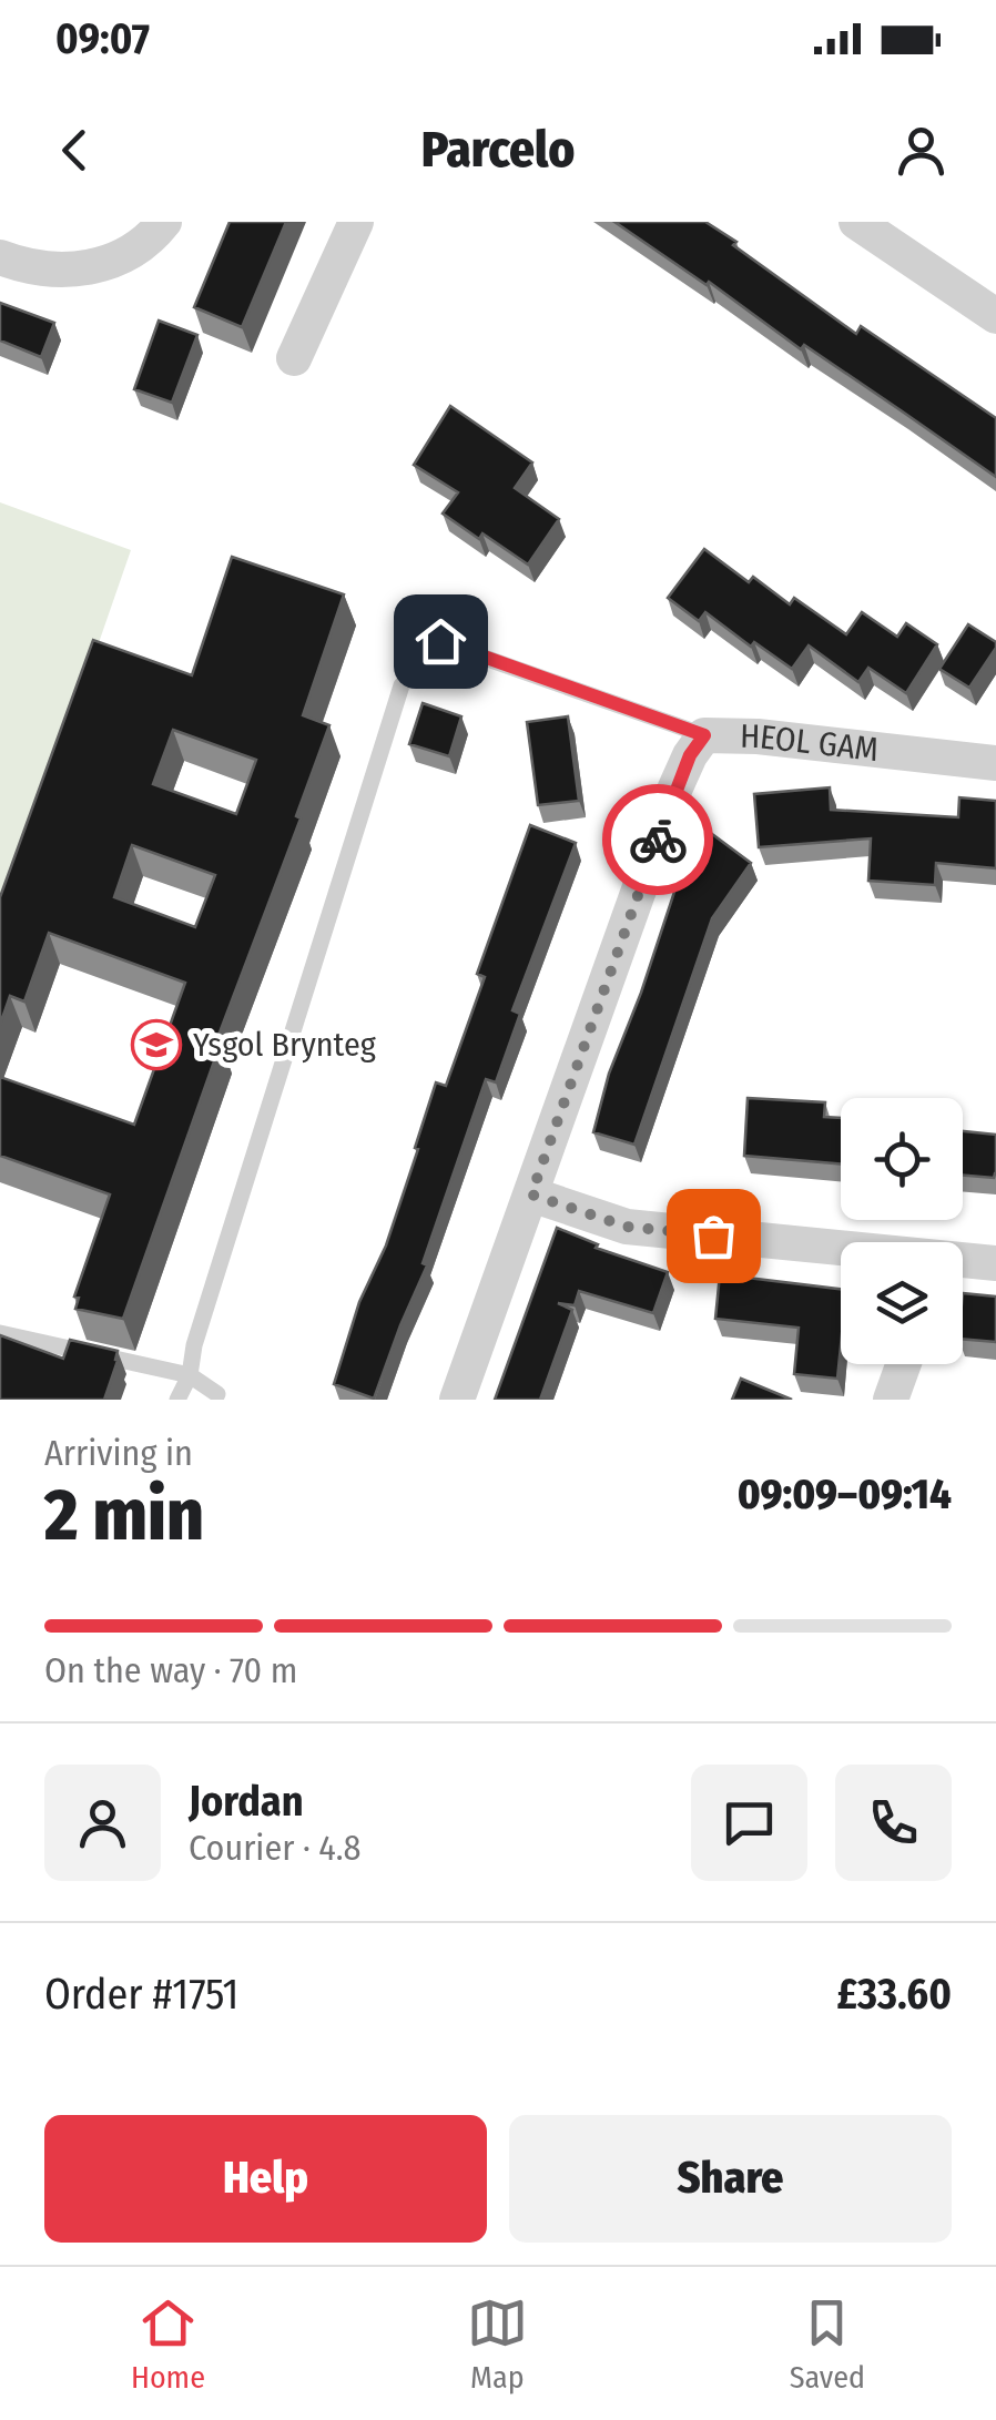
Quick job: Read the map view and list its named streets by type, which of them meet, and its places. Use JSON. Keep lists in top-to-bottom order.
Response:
{
  "streets": {
    "street": ["HEOL GAM"]
  },
  "places": {
    "school or university": ["Ysgol Brynteg"]
  },
  "page": {
    "status": "09:07",
    "header": "Parcelo",
    "heading": ["2 min", "Arriving in", "09:09–09:14"],
    "panel": [
      "Jordan",
      "Courier · 4.8",
      "Order #1751",
      "£33.60"
    ],
    "bar": "On the way · 70 m",
    "buttons": ["Help", "Share"],
    "tabs": ["Home", "Map", "Saved"]
  }
}
